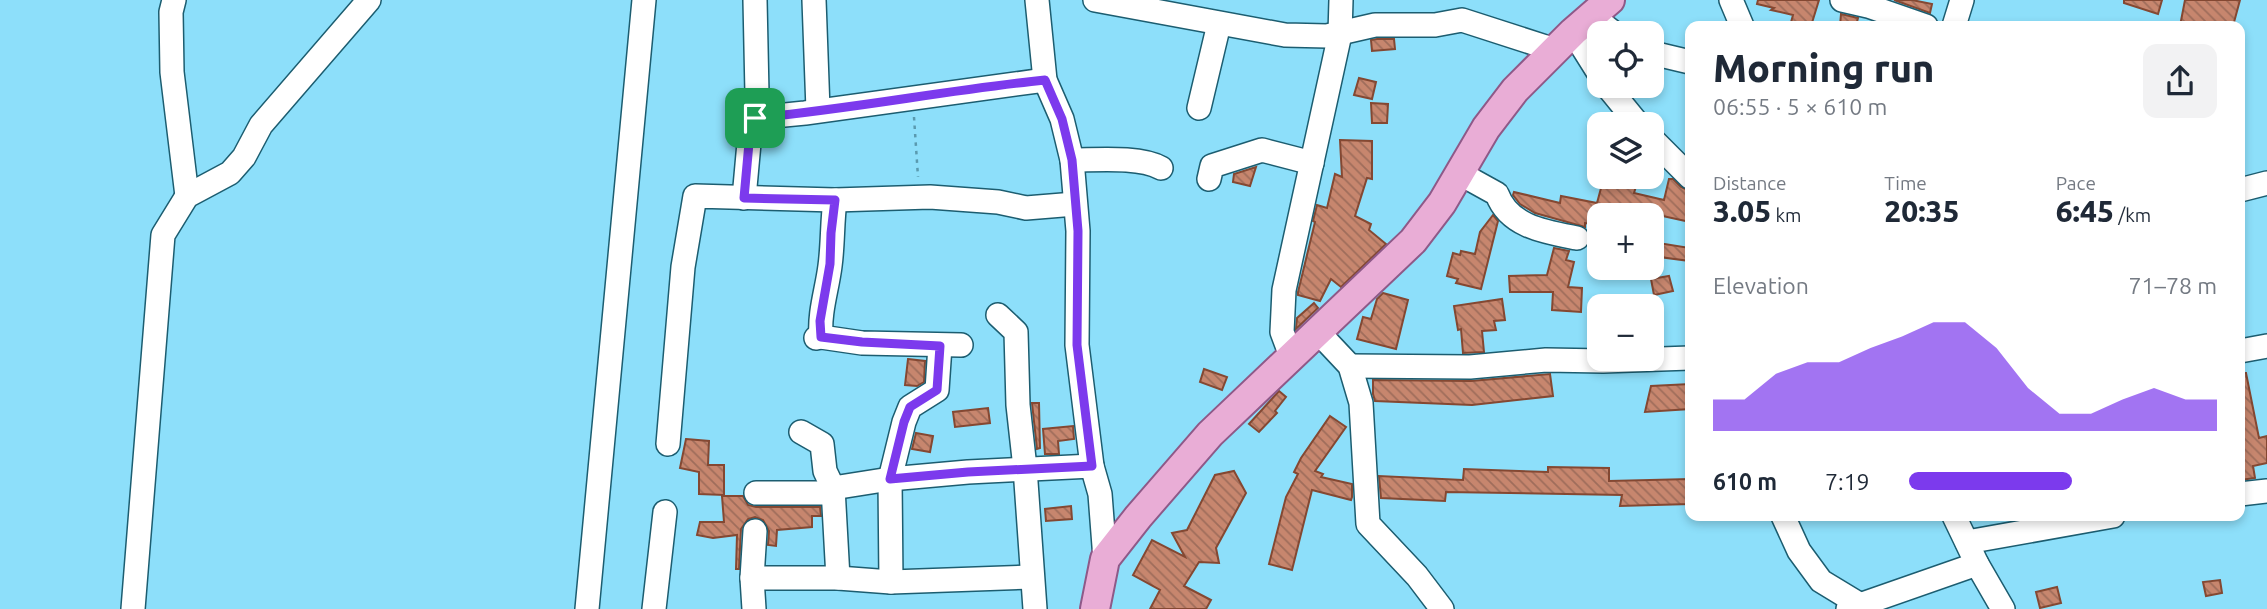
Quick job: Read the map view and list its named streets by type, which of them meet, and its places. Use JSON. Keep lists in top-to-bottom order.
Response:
{
  "page": {
    "map_buttons": ["+", "−"],
    "heading": ["Morning run", "06:55 · 5 × 610 m"],
    "stats": [
      ["Distance", "3.05 km"],
      ["Time", "20:35"],
      ["Pace", "6:45 /km"]
    ],
    "chart": ["Elevation", "71–78 m"],
    "list": [
      {
        "name": "610 m",
        "note": "7:19"
      }
    ]
  }
}
